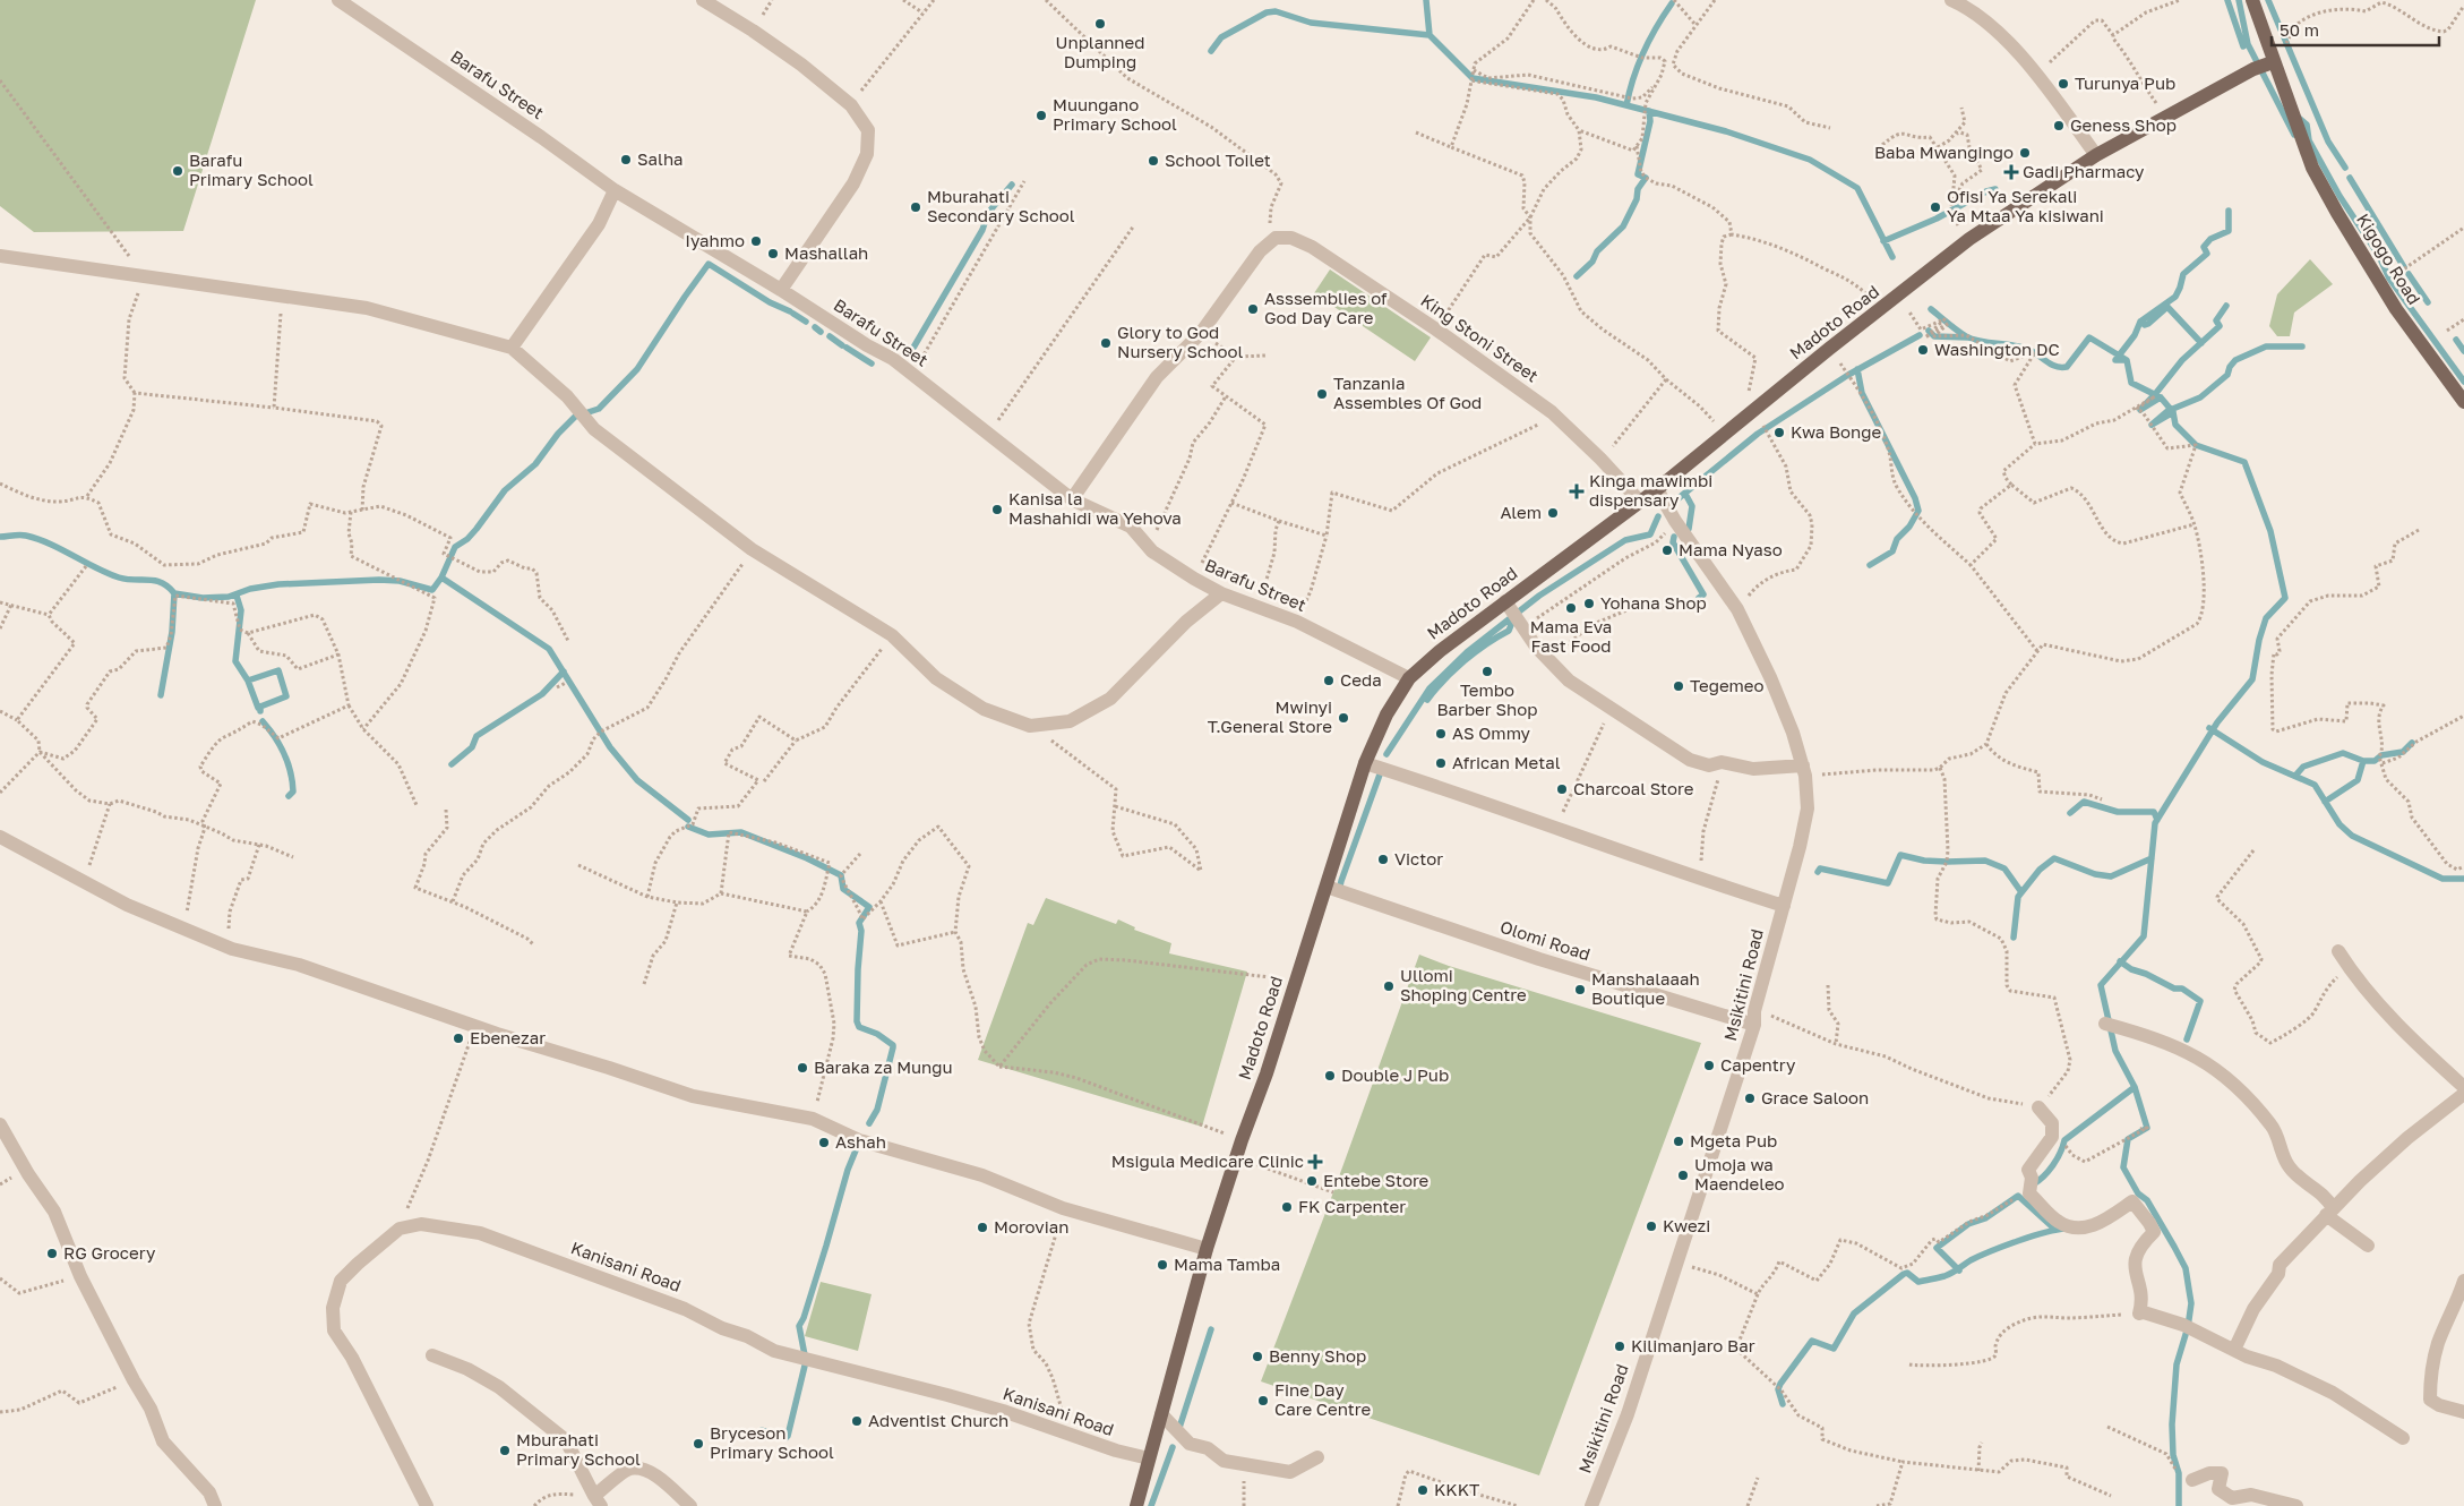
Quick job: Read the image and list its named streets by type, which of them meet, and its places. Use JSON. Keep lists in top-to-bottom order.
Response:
{
  "streets": {
    "main road": ["Kigogo Road", "Madoto Road"],
    "street": [
      "Barafu Street",
      "King Stoni Street",
      "Olomi Road",
      "Msikitini Road",
      "Kanisani Road"
    ]
  },
  "crossings": [
    ["Barafu Street", "Madoto Road"],
    ["Kigogo Road", "Madoto Road"],
    ["Madoto Road", "King Stoni Street"],
    ["Madoto Road", "Olomi Road"],
    ["Madoto Road", "Msikitini Road"],
    ["Madoto Road", "Kanisani Road"],
    ["Olomi Road", "Msikitini Road"]
  ],
  "places": {
    "other": [
      "Unplanned Dumping",
      "Turunya Pub",
      "Muungano Primary School",
      "Geness Shop",
      "Baba Mwangingo",
      "Salha",
      "School Toilet",
      "Barafu Primary School",
      "Mburahati Secondary School",
      "Ofisi Ya Serekali Ya Mtaa Ya kisiwani",
      "Iyahmo",
      "Mashallah",
      "Asssemblies of God Day Care",
      "Glory to God Nursery School",
      "Washington DC",
      "Tanzania Assembles Of God",
      "Kwa Bonge",
      "Kanisa la Mashahidi wa Yehova",
      "Alem",
      "Mama Nyaso",
      "Yohana Shop",
      "Mama Eva Fast Food",
      "Tembo Barber Shop",
      "Ceda",
      "Tegemeo",
      "Mwinyi T.General Store",
      "AS Ommy",
      "African Metal",
      "Charcoal Store",
      "Victor",
      "Ullomi Shoping Centre",
      "Manshalaaah Boutique",
      "Ebenezar",
      "Capentry",
      "Baraka za Mungu",
      "Double J Pub",
      "Grace Saloon",
      "Mgeta Pub",
      "Ashah",
      "Umoja wa Maendeleo",
      "Entebe Store",
      "FK Carpenter",
      "Kwezi",
      "Morovian",
      "RG Grocery",
      "Mama Tamba",
      "Kilimanjaro Bar",
      "Benny Shop",
      "Fine Day Care Centre",
      "Adventist Church",
      "Bryceson Primary School",
      "Mburahati Primary School",
      "KKKT"
    ],
    "health": ["Gadi Pharmacy", "Kinga mawimbi dispensary", "Msigula Medicare Clinic"]
  },
  "scale_bar": "50 m"
}
